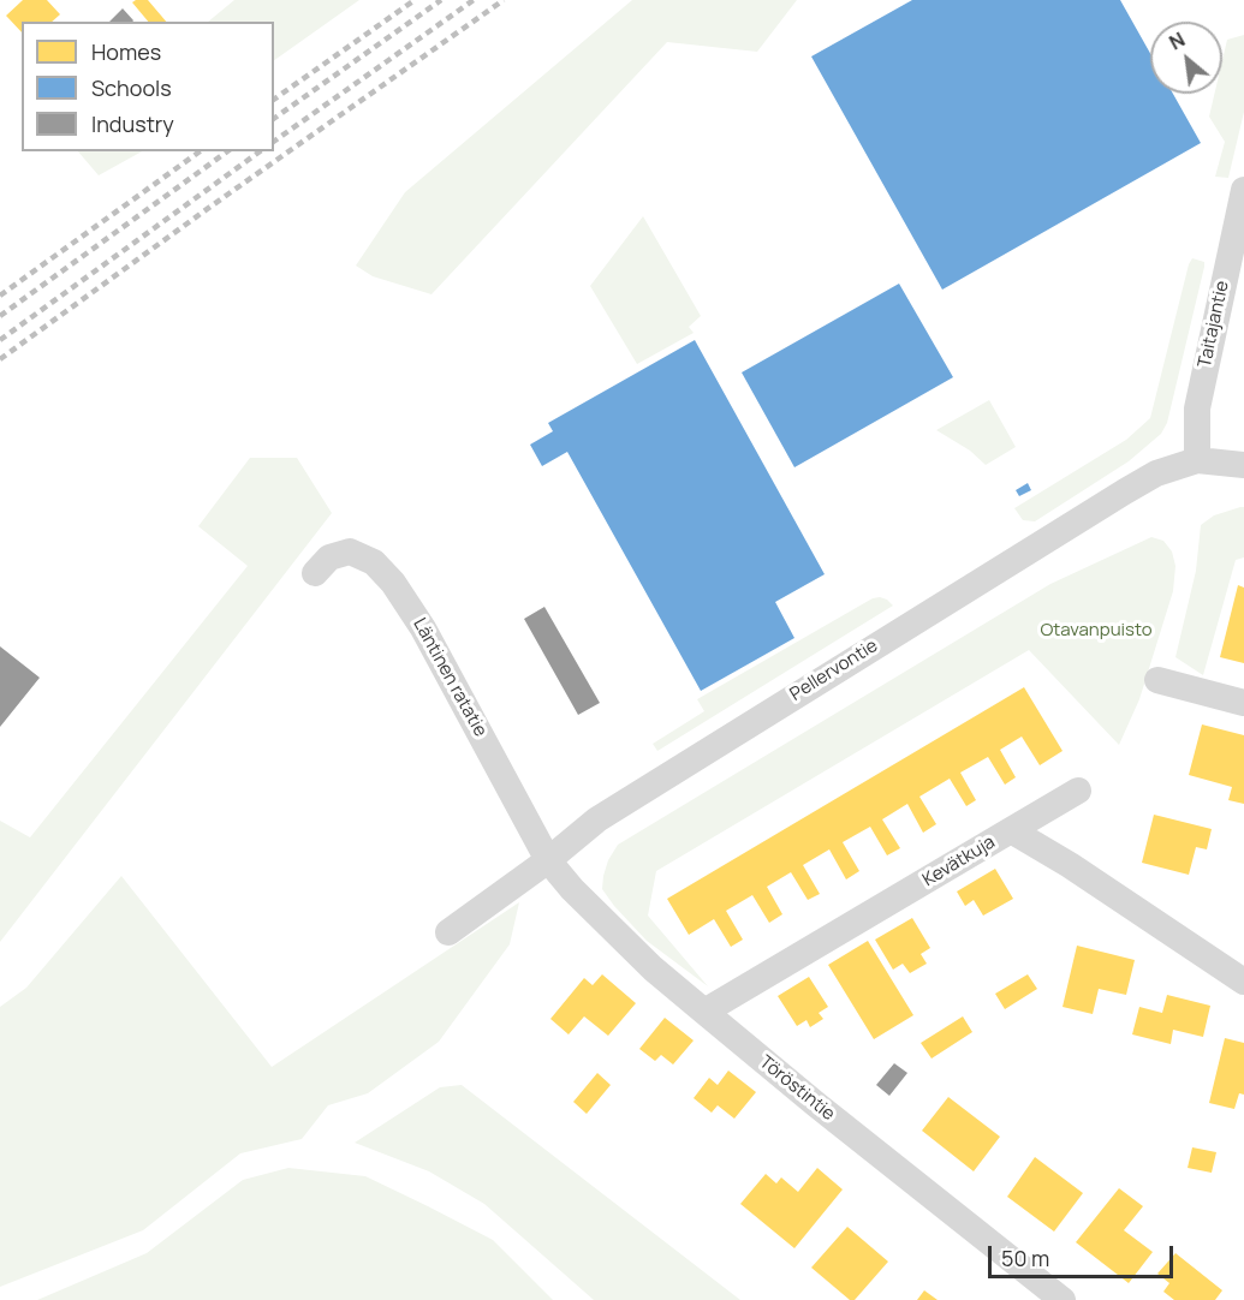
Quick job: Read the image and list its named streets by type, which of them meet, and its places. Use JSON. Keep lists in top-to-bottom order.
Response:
{
  "streets": {
    "street": [
      "Taitajantie",
      "Pellervontie",
      "Läntinen ratatie",
      "Kevätkuja",
      "Töröstintie"
    ]
  },
  "crossings": [
    ["Taitajantie", "Pellervontie"],
    ["Pellervontie", "Läntinen ratatie"],
    ["Pellervontie", "Töröstintie"],
    ["Läntinen ratatie", "Töröstintie"],
    ["Kevätkuja", "Töröstintie"]
  ],
  "parks": ["Otavanpuisto"],
  "legend": ["Homes", "Schools", "Industry"],
  "scale_bar": "50 m",
  "north": "top left"
}
